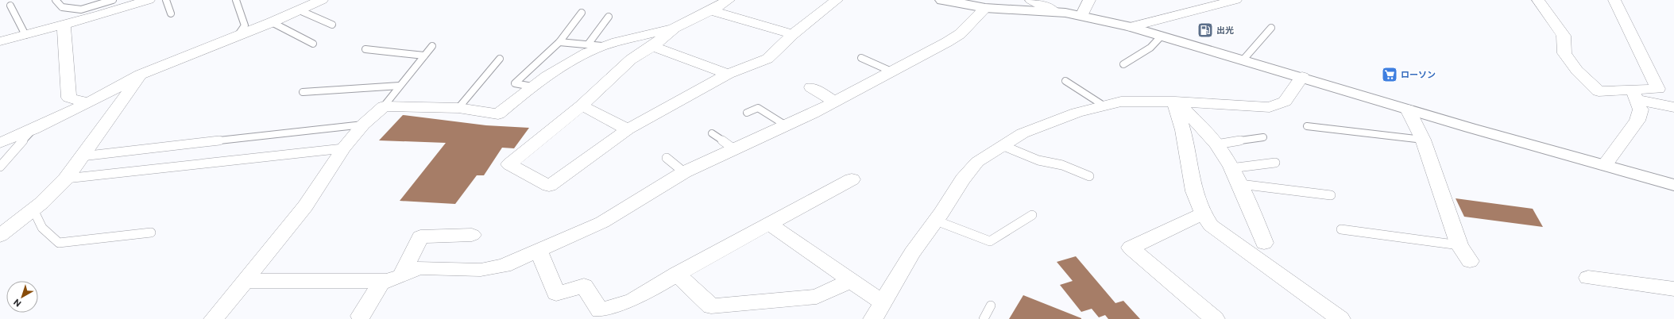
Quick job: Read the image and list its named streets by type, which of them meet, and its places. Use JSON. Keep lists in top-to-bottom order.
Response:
{
  "places": {
    "fuel station": ["出光"],
    "supermarket": ["ローソン"]
  },
  "north": "bottom left"
}
